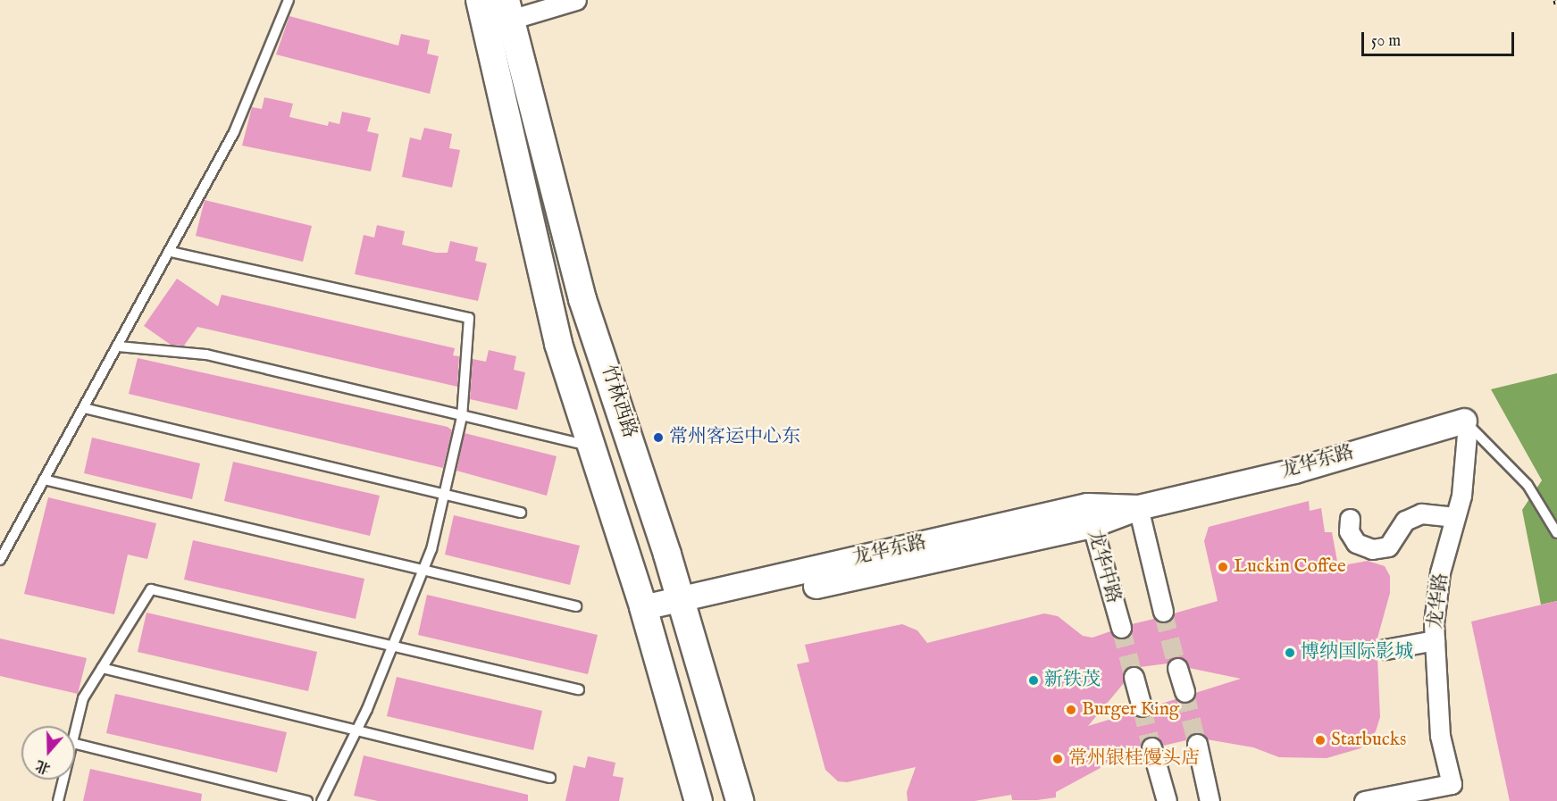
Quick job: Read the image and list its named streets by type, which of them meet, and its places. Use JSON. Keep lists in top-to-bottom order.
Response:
{
  "streets": {
    "main road": ["竹林西路"],
    "street": ["龙华东路", "龙华中路", "龙华路"]
  },
  "crossings": [
    ["竹林西路", "龙华东路"],
    ["龙华东路", "龙华中路"],
    ["龙华东路", "龙华路"]
  ],
  "places": [
    "常州客运中心东",
    "Luckin Coffee",
    "博纳国际影城",
    "新铁茂",
    "Burger King",
    "Starbucks",
    "常州银桂馒头店"
  ],
  "scale_bar": "50 m",
  "north": "bottom"
}
